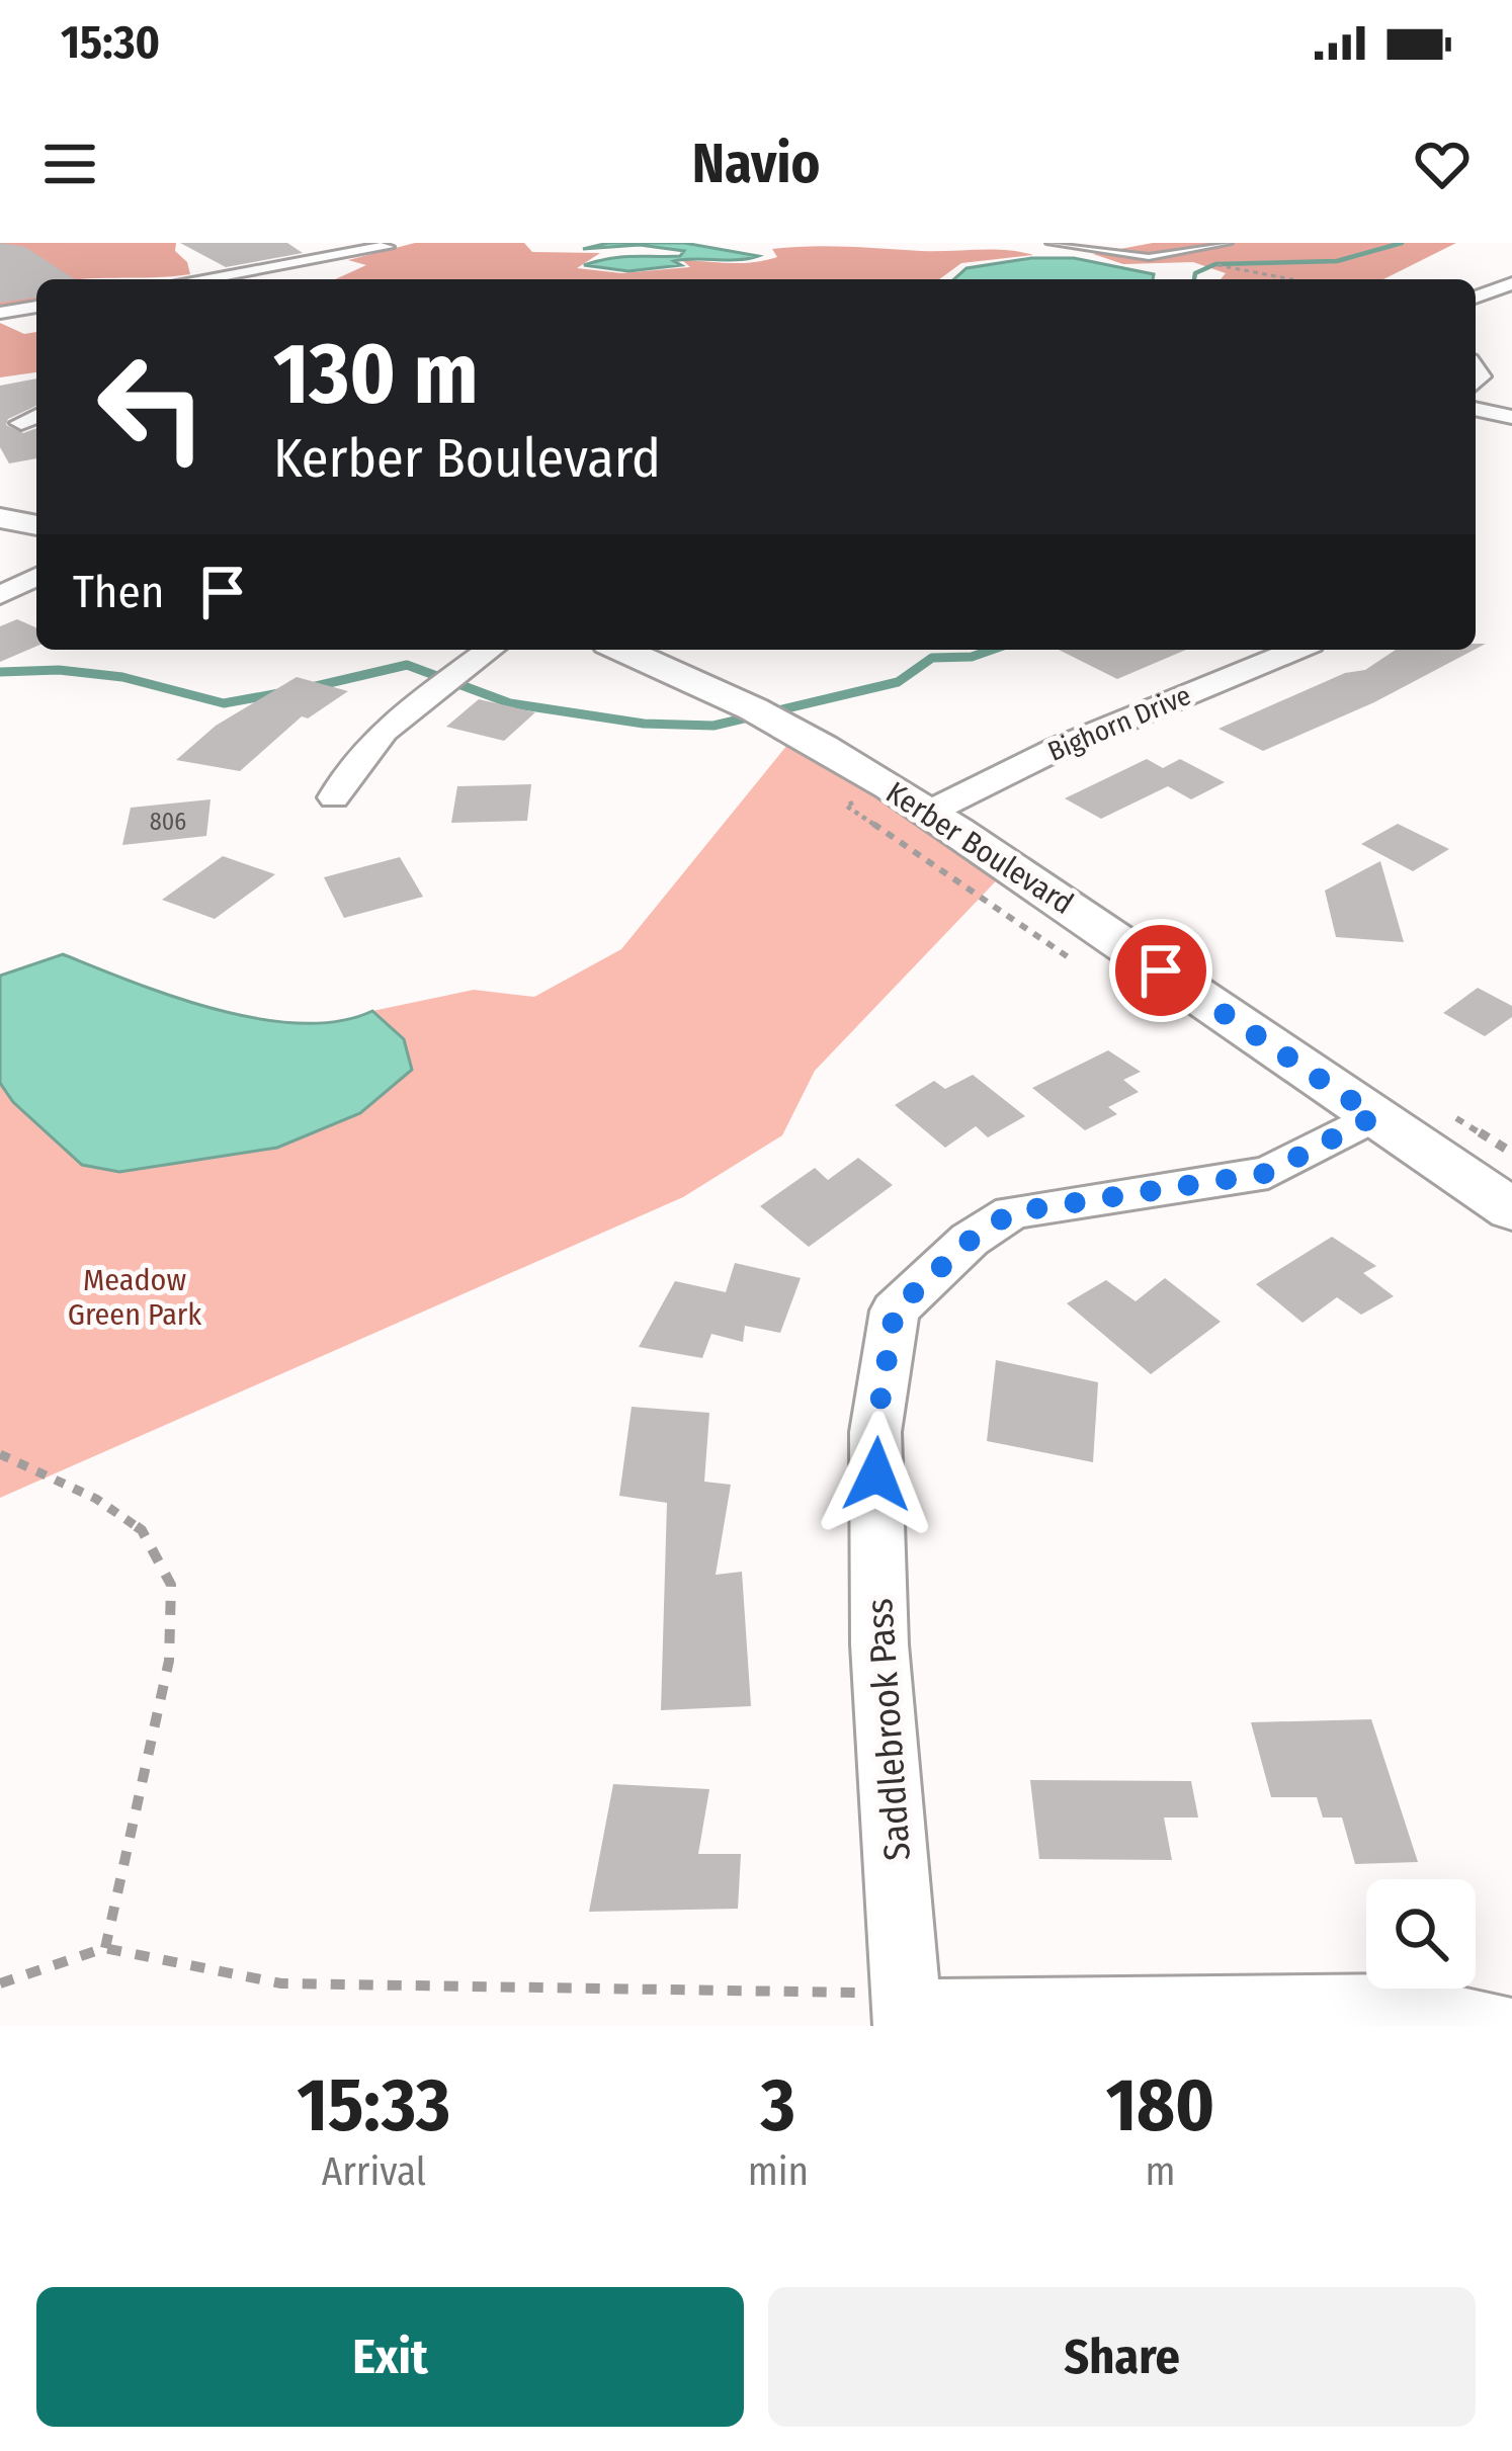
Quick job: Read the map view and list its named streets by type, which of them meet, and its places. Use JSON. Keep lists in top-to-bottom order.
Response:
{
  "streets": {
    "street": ["Bighorn Drive", "Kerber Boulevard", "Saddlebrook Pass"]
  },
  "crossings": [
    ["Bighorn Drive", "Kerber Boulevard"],
    ["Kerber Boulevard", "Saddlebrook Pass"]
  ],
  "parks": ["Meadow Green Park"],
  "house_numbers": ["806"],
  "page": {
    "status": "15:30",
    "header": "Navio",
    "turn": ["130 m", "Kerber Boulevard"],
    "then": "Then",
    "eta": [
      "15:33",
      "Arrival",
      "3",
      "min",
      "180",
      "m"
    ],
    "buttons": ["Exit", "Share"]
  }
}
